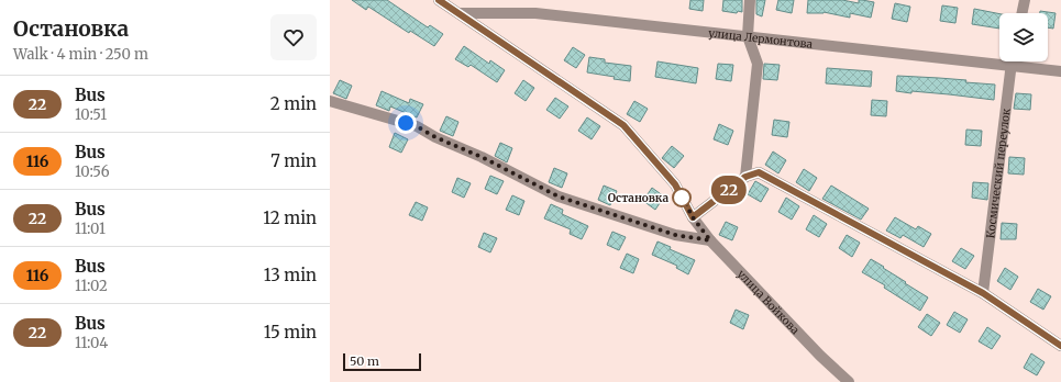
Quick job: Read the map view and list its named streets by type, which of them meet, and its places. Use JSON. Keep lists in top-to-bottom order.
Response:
{
  "streets": {
    "street": ["улица Лермонтова", "Космический переулок", "улица Войкова"]
  },
  "crossings": [
    ["улица Лермонтова", "Космический переулок"],
    ["улица Лермонтова", "улица Войкова"]
  ],
  "places": ["Остановка"],
  "lines": ["bus line 22"],
  "scale_bar": "50 m",
  "page": {
    "heading": ["Остановка", "Walk · 4 min · 250 m"],
    "on_map": "22",
    "list": [
      {
        "mark": "22",
        "name": "Bus",
        "note": "10:51",
        "value": "2 min"
      },
      {
        "mark": "116",
        "name": "Bus",
        "note": "10:56",
        "value": "7 min"
      },
      {
        "mark": "22",
        "name": "Bus",
        "note": "11:01",
        "value": "12 min"
      },
      {
        "mark": "116",
        "name": "Bus",
        "note": "11:02",
        "value": "13 min"
      },
      {
        "mark": "22",
        "name": "Bus",
        "note": "11:04",
        "value": "15 min"
      }
    ],
    "scale": "50 m"
  }
}
